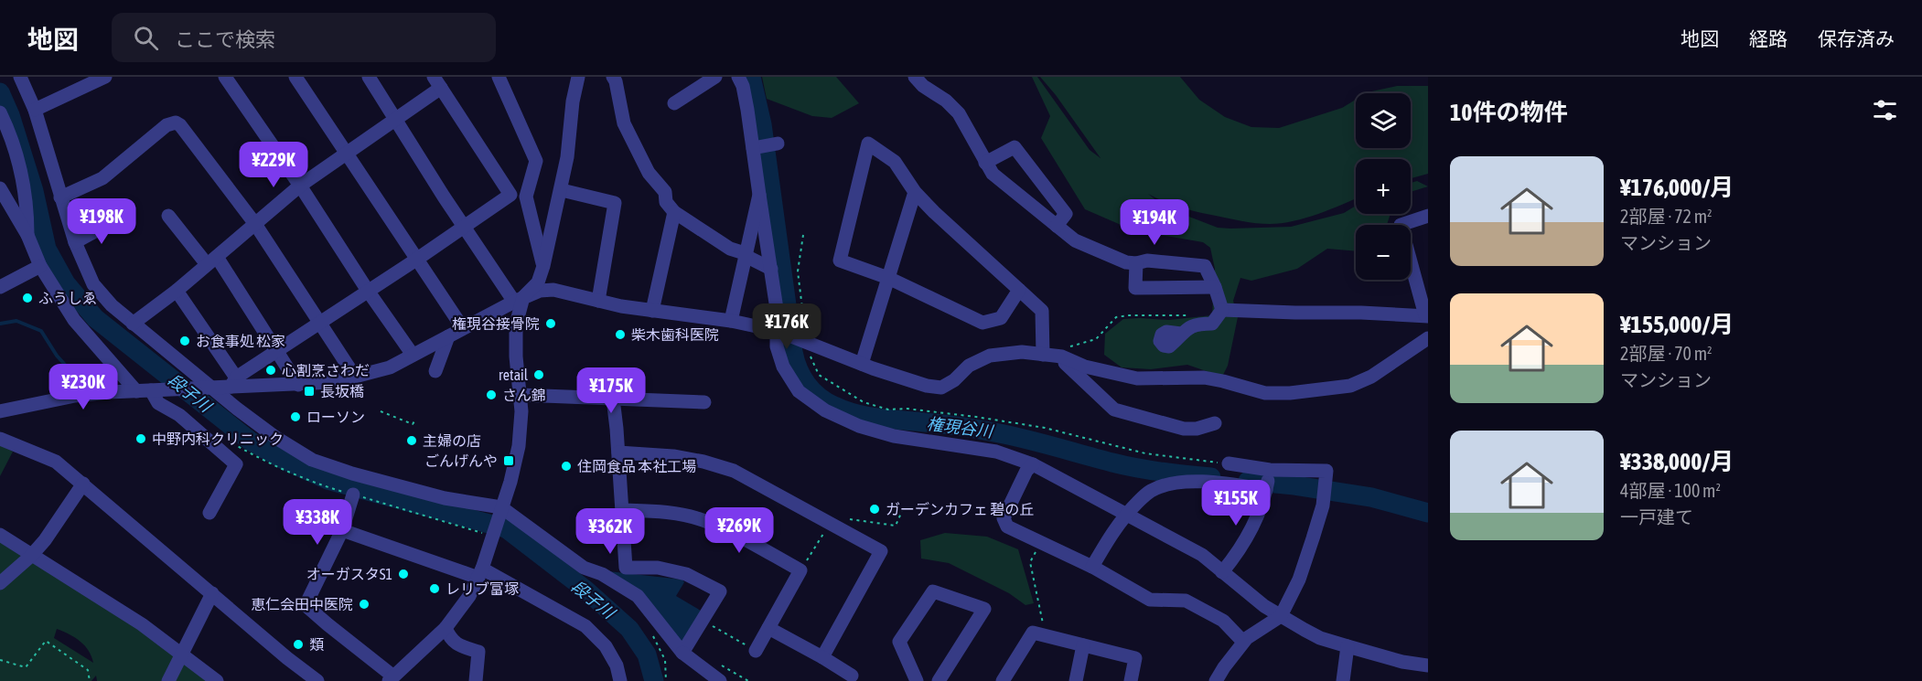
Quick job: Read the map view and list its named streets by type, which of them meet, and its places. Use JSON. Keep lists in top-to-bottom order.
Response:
{
  "water": ["段子川", "権現谷川"],
  "places": {
    "other": [
      "ふうしゑ",
      "権現谷接骨院",
      "柴木歯科医院",
      "お食事処 松家",
      "心割烹さわだ",
      "retail",
      "さん錦",
      "ローソン",
      "中野内科クリニック",
      "主婦の店",
      "住岡食品 本社工場",
      "ガーデンカフェ 碧の丘",
      "オーガスタS1",
      "レリブ富塚",
      "恵仁会田中医院",
      "類"
    ],
    "transit": ["長坂橋", "ごんげんや"]
  },
  "page": {
    "header": "地図",
    "search": "ここで検索",
    "nav": ["地図", "経路", "保存済み"],
    "heading": "10件の物件",
    "map_buttons": ["+", "−"],
    "price": [
      "¥229K",
      "¥198K",
      "¥194K",
      "¥176K",
      "¥230K",
      "¥175K",
      "¥155K",
      "¥338K",
      "¥269K",
      "¥362K"
    ],
    "list": [
      {
        "name": "¥176,000/月",
        "note": "2部屋 · 72 m² · マンション"
      },
      {
        "name": "¥155,000/月",
        "note": "2部屋 · 70 m² · マンション"
      },
      {
        "name": "¥338,000/月",
        "note": "4部屋 · 100 m² · 一戸建て"
      }
    ]
  }
}
